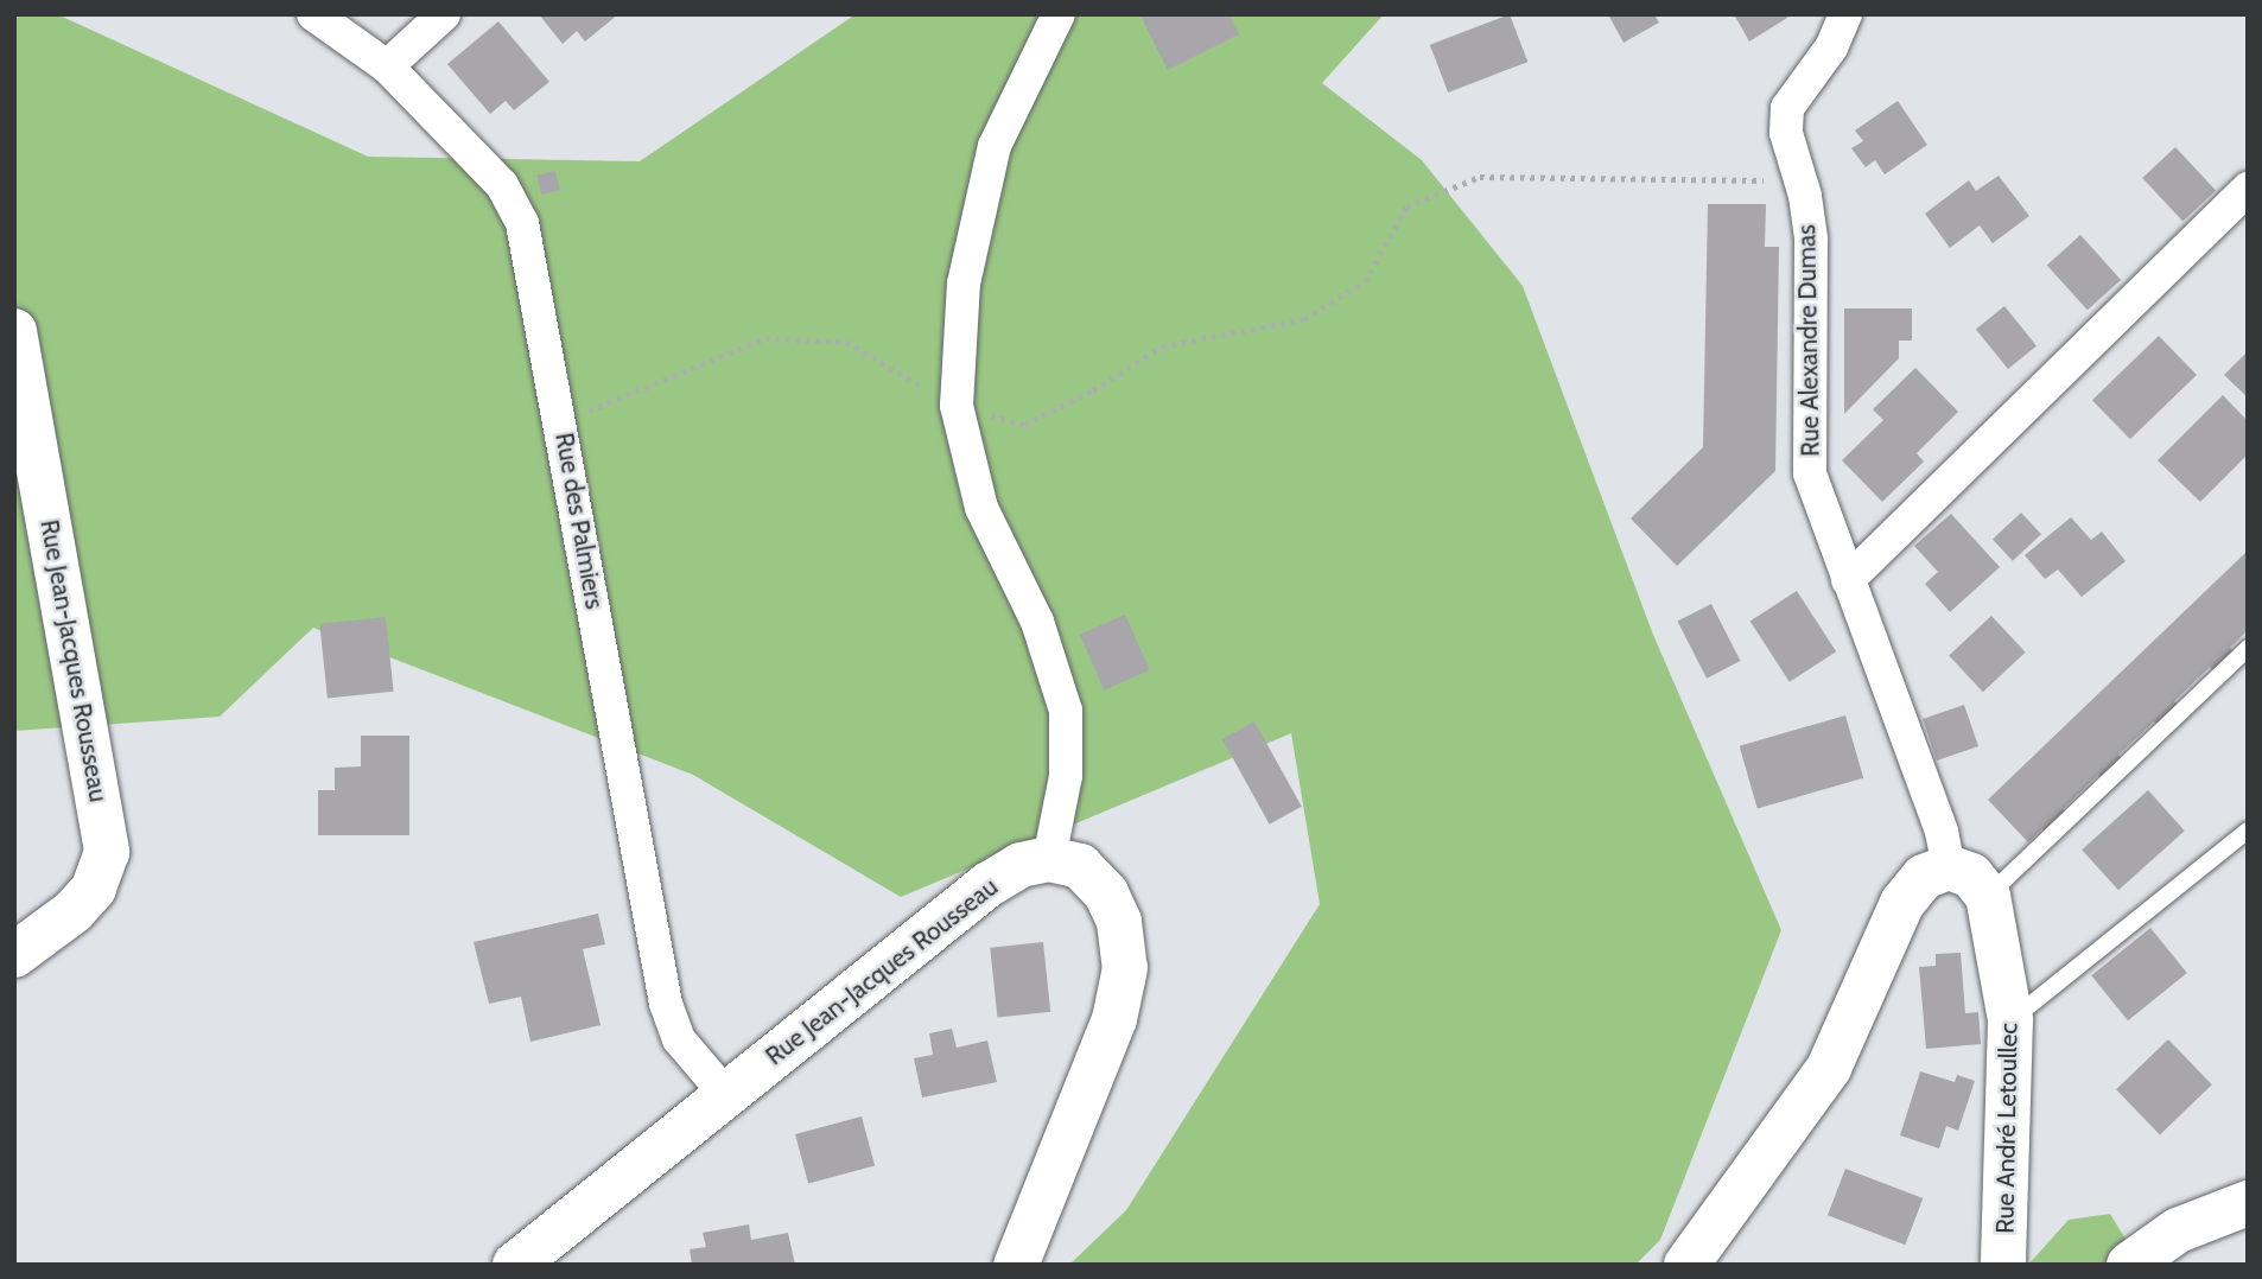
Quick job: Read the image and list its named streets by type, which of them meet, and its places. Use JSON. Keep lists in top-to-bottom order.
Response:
{
  "streets": {
    "main road": ["Rue Jean-Jacques Rousseau", "Rue André Letoullec"],
    "street": ["Rue Alexandre Dumas", "Rue des Palmiers"]
  },
  "crossings": [
    ["Rue des Palmiers", "Rue Jean-Jacques Rousseau"]
  ]
}
